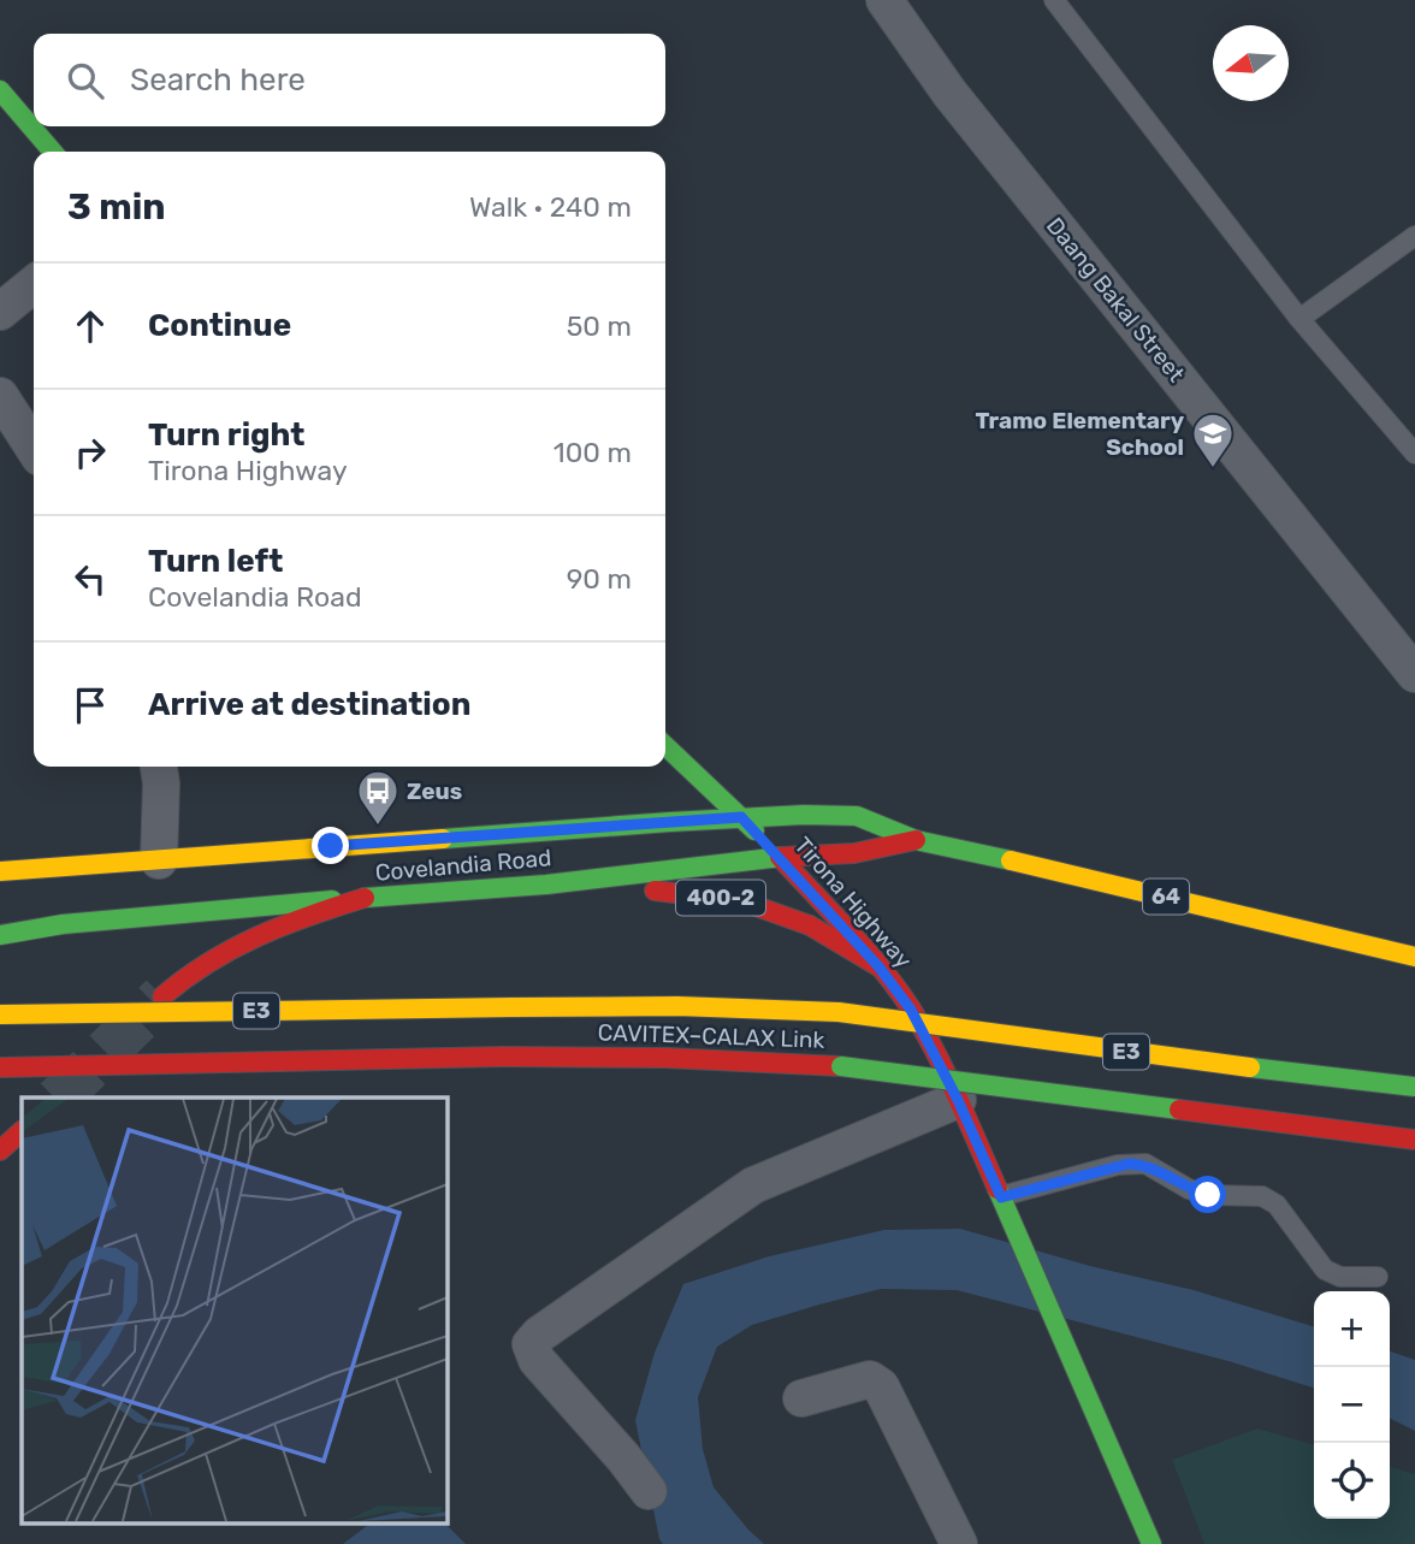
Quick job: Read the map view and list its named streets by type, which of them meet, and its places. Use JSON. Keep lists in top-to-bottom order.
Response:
{
  "streets": {
    "main road": [
      "Covelandia Road",
      "64",
      "400-2",
      "Tirona Highway",
      "E3",
      "CAVITEX–CALAX Link"
    ],
    "street": ["Daang Bakal Street"]
  },
  "crossings": [
    ["Covelandia Road", "64"],
    ["Covelandia Road", "400-2"],
    ["Covelandia Road", "Tirona Highway"],
    ["64", "Tirona Highway"],
    ["400-2", "Tirona Highway"]
  ],
  "places": {
    "school or university": ["Tramo Elementary School"],
    "bus stop": ["Zeus"]
  },
  "north": "left",
  "page": {
    "search": "Search here",
    "heading": ["3 min", "Walk · 240 m"],
    "list": [
      ["Continue", "50 m"],
      ["Turn right", "Tirona Highway", "100 m"],
      ["Turn left", "Covelandia Road", "90 m"],
      "Arrive at destination"
    ],
    "map_buttons": ["+", "−"]
  }
}
